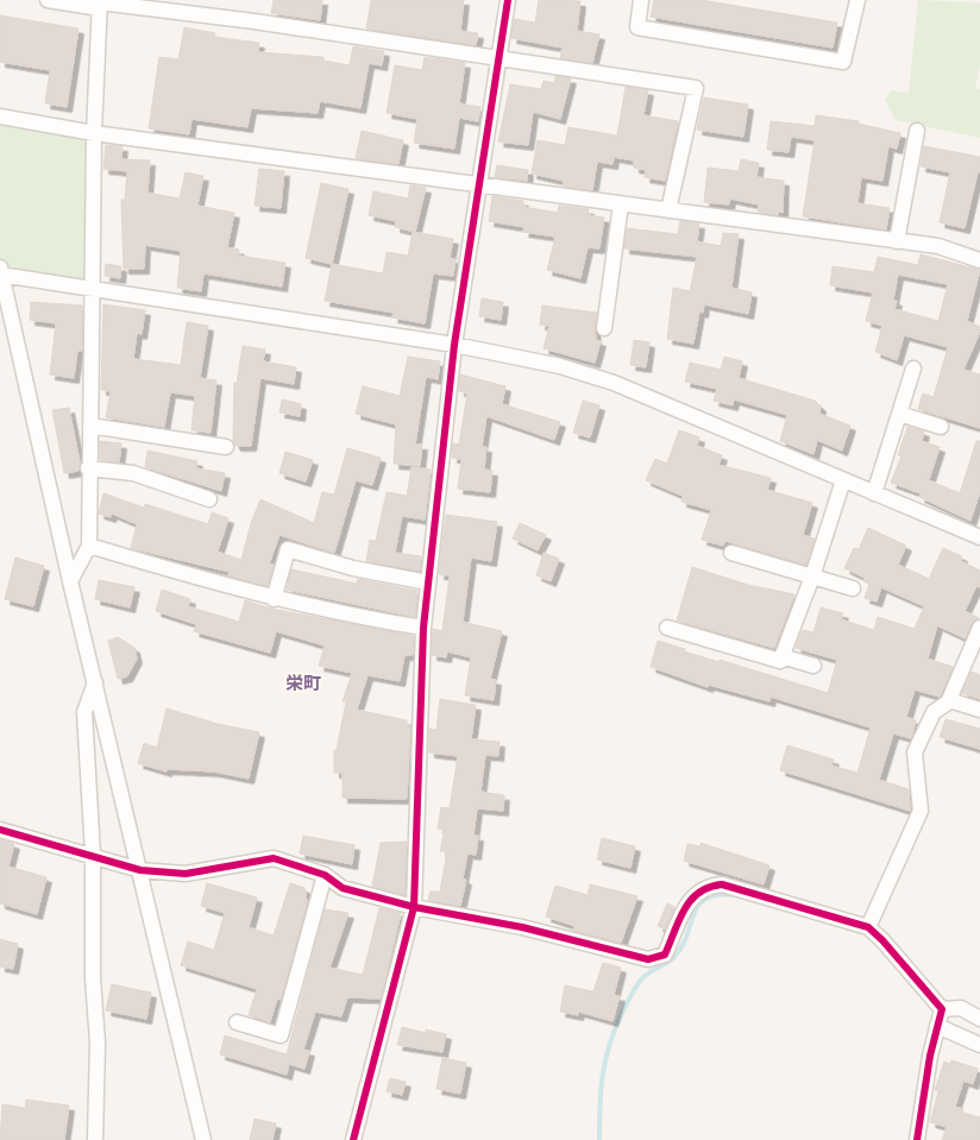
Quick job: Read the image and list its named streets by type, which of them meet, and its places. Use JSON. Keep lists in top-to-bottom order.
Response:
{
  "districts": ["栄町"]
}
